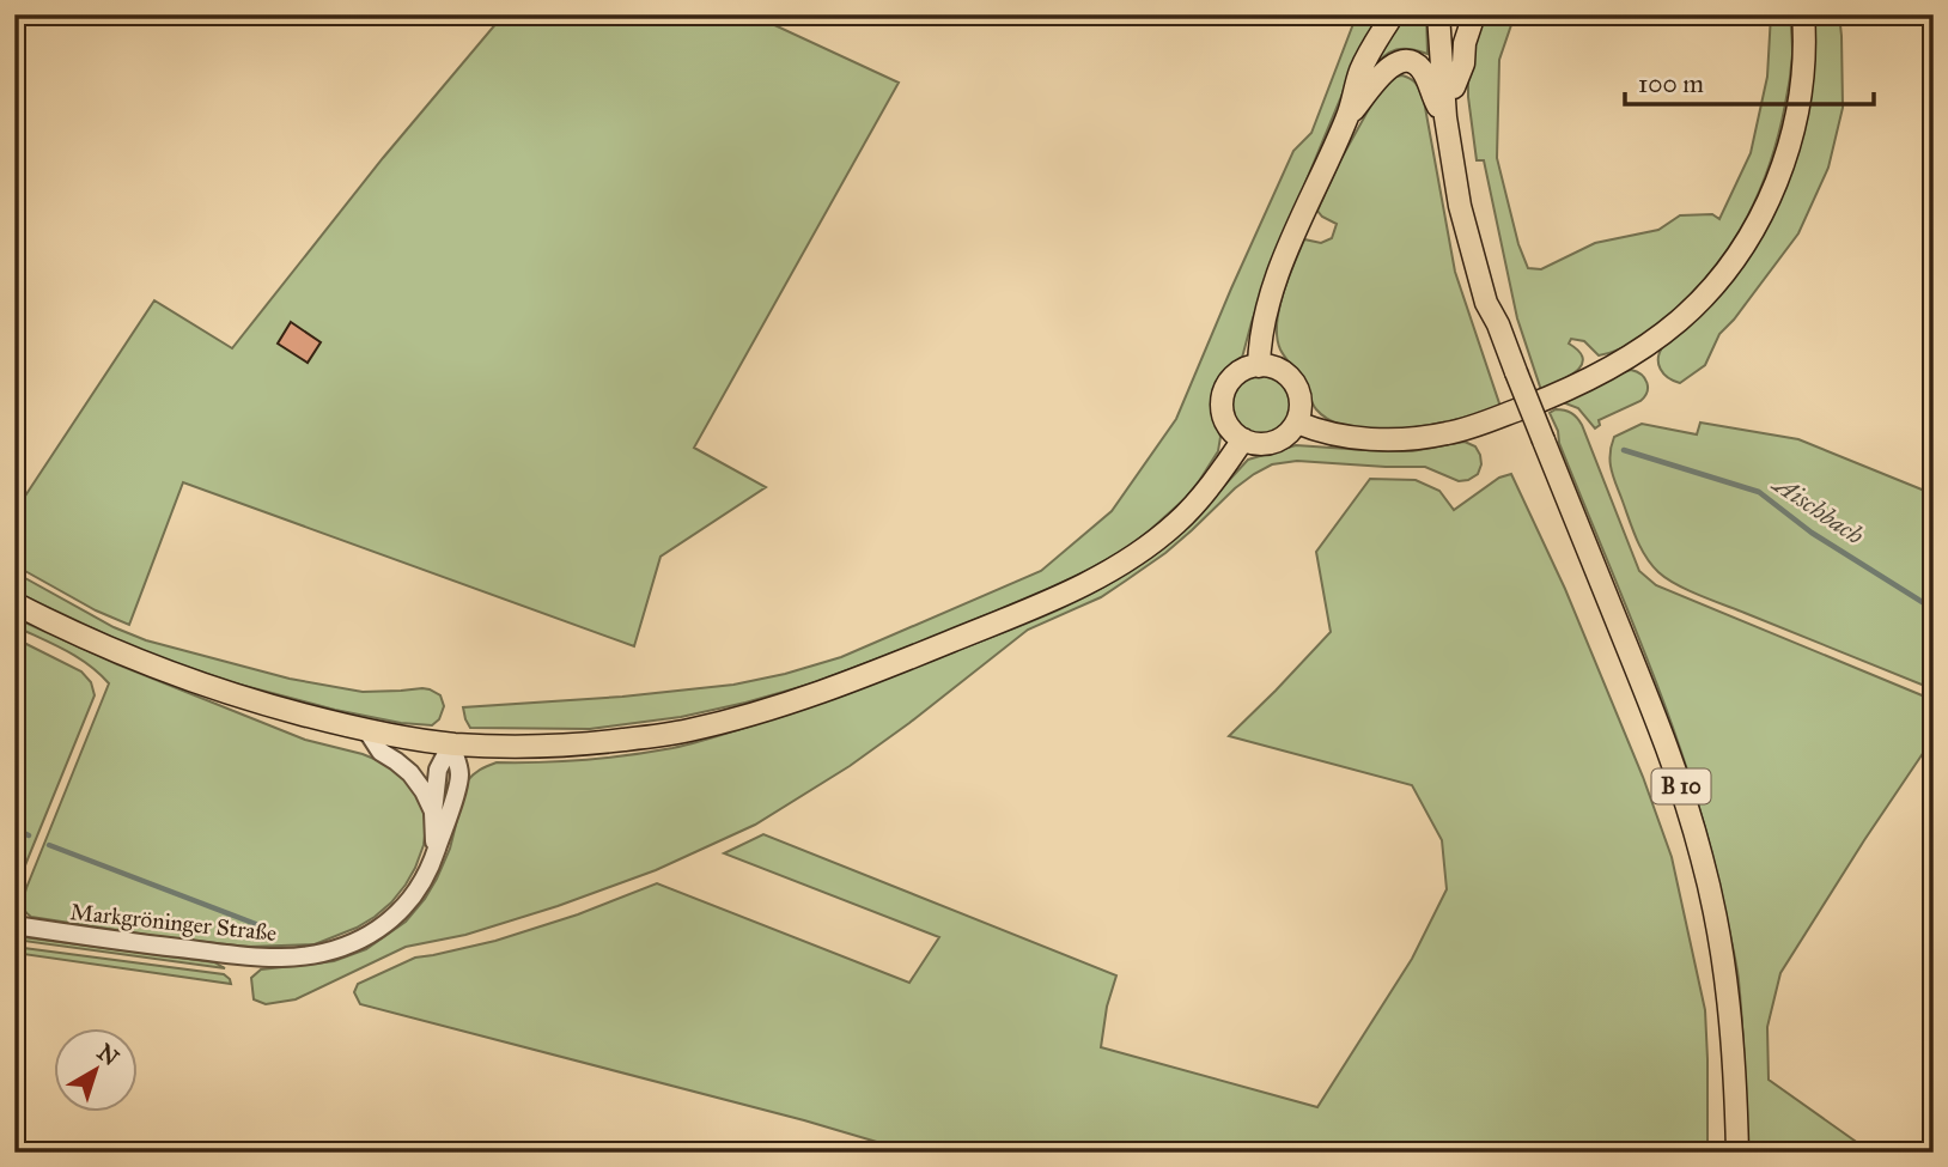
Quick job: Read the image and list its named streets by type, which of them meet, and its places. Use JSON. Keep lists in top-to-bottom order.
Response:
{
  "streets": {
    "main road": ["B 10"],
    "street": ["Markgröninger Straße"]
  },
  "water": ["Aischbach"],
  "scale_bar": "100 m",
  "north": "top right"
}
